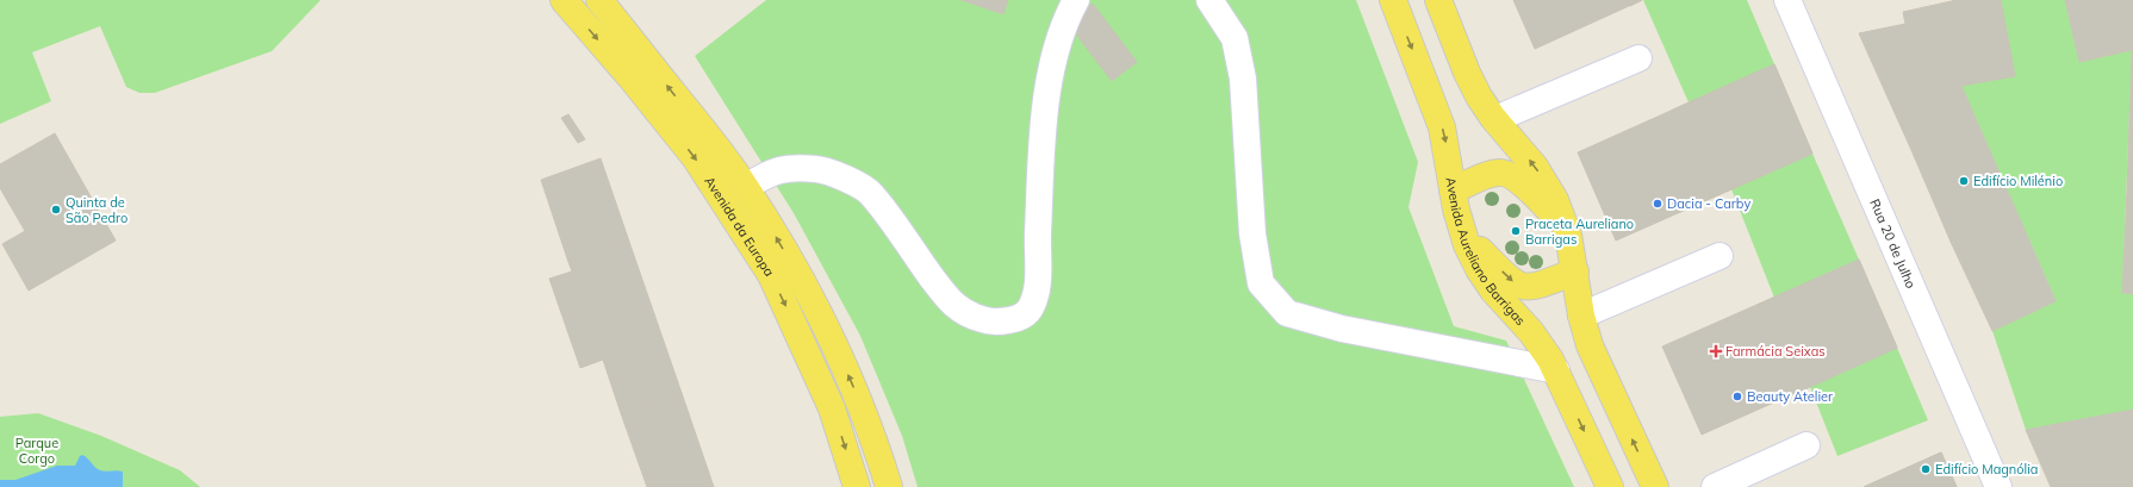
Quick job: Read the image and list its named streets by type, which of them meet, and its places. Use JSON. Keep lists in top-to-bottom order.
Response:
{
  "streets": {
    "main road": ["Avenida da Europa", "Avenida Aureliano Barrigas"],
    "street": ["Rua 20 de Julho"]
  },
  "parks": ["Parque Corgo"],
  "places": {
    "other": [
      "Edifício Milénio",
      "Dacia - Carby",
      "Quinta de São Pedro",
      "Praceta Aureliano Barrigas",
      "Beauty Atelier",
      "Edifício Magnólia"
    ],
    "health": ["Farmácia Seixas"]
  }
}
